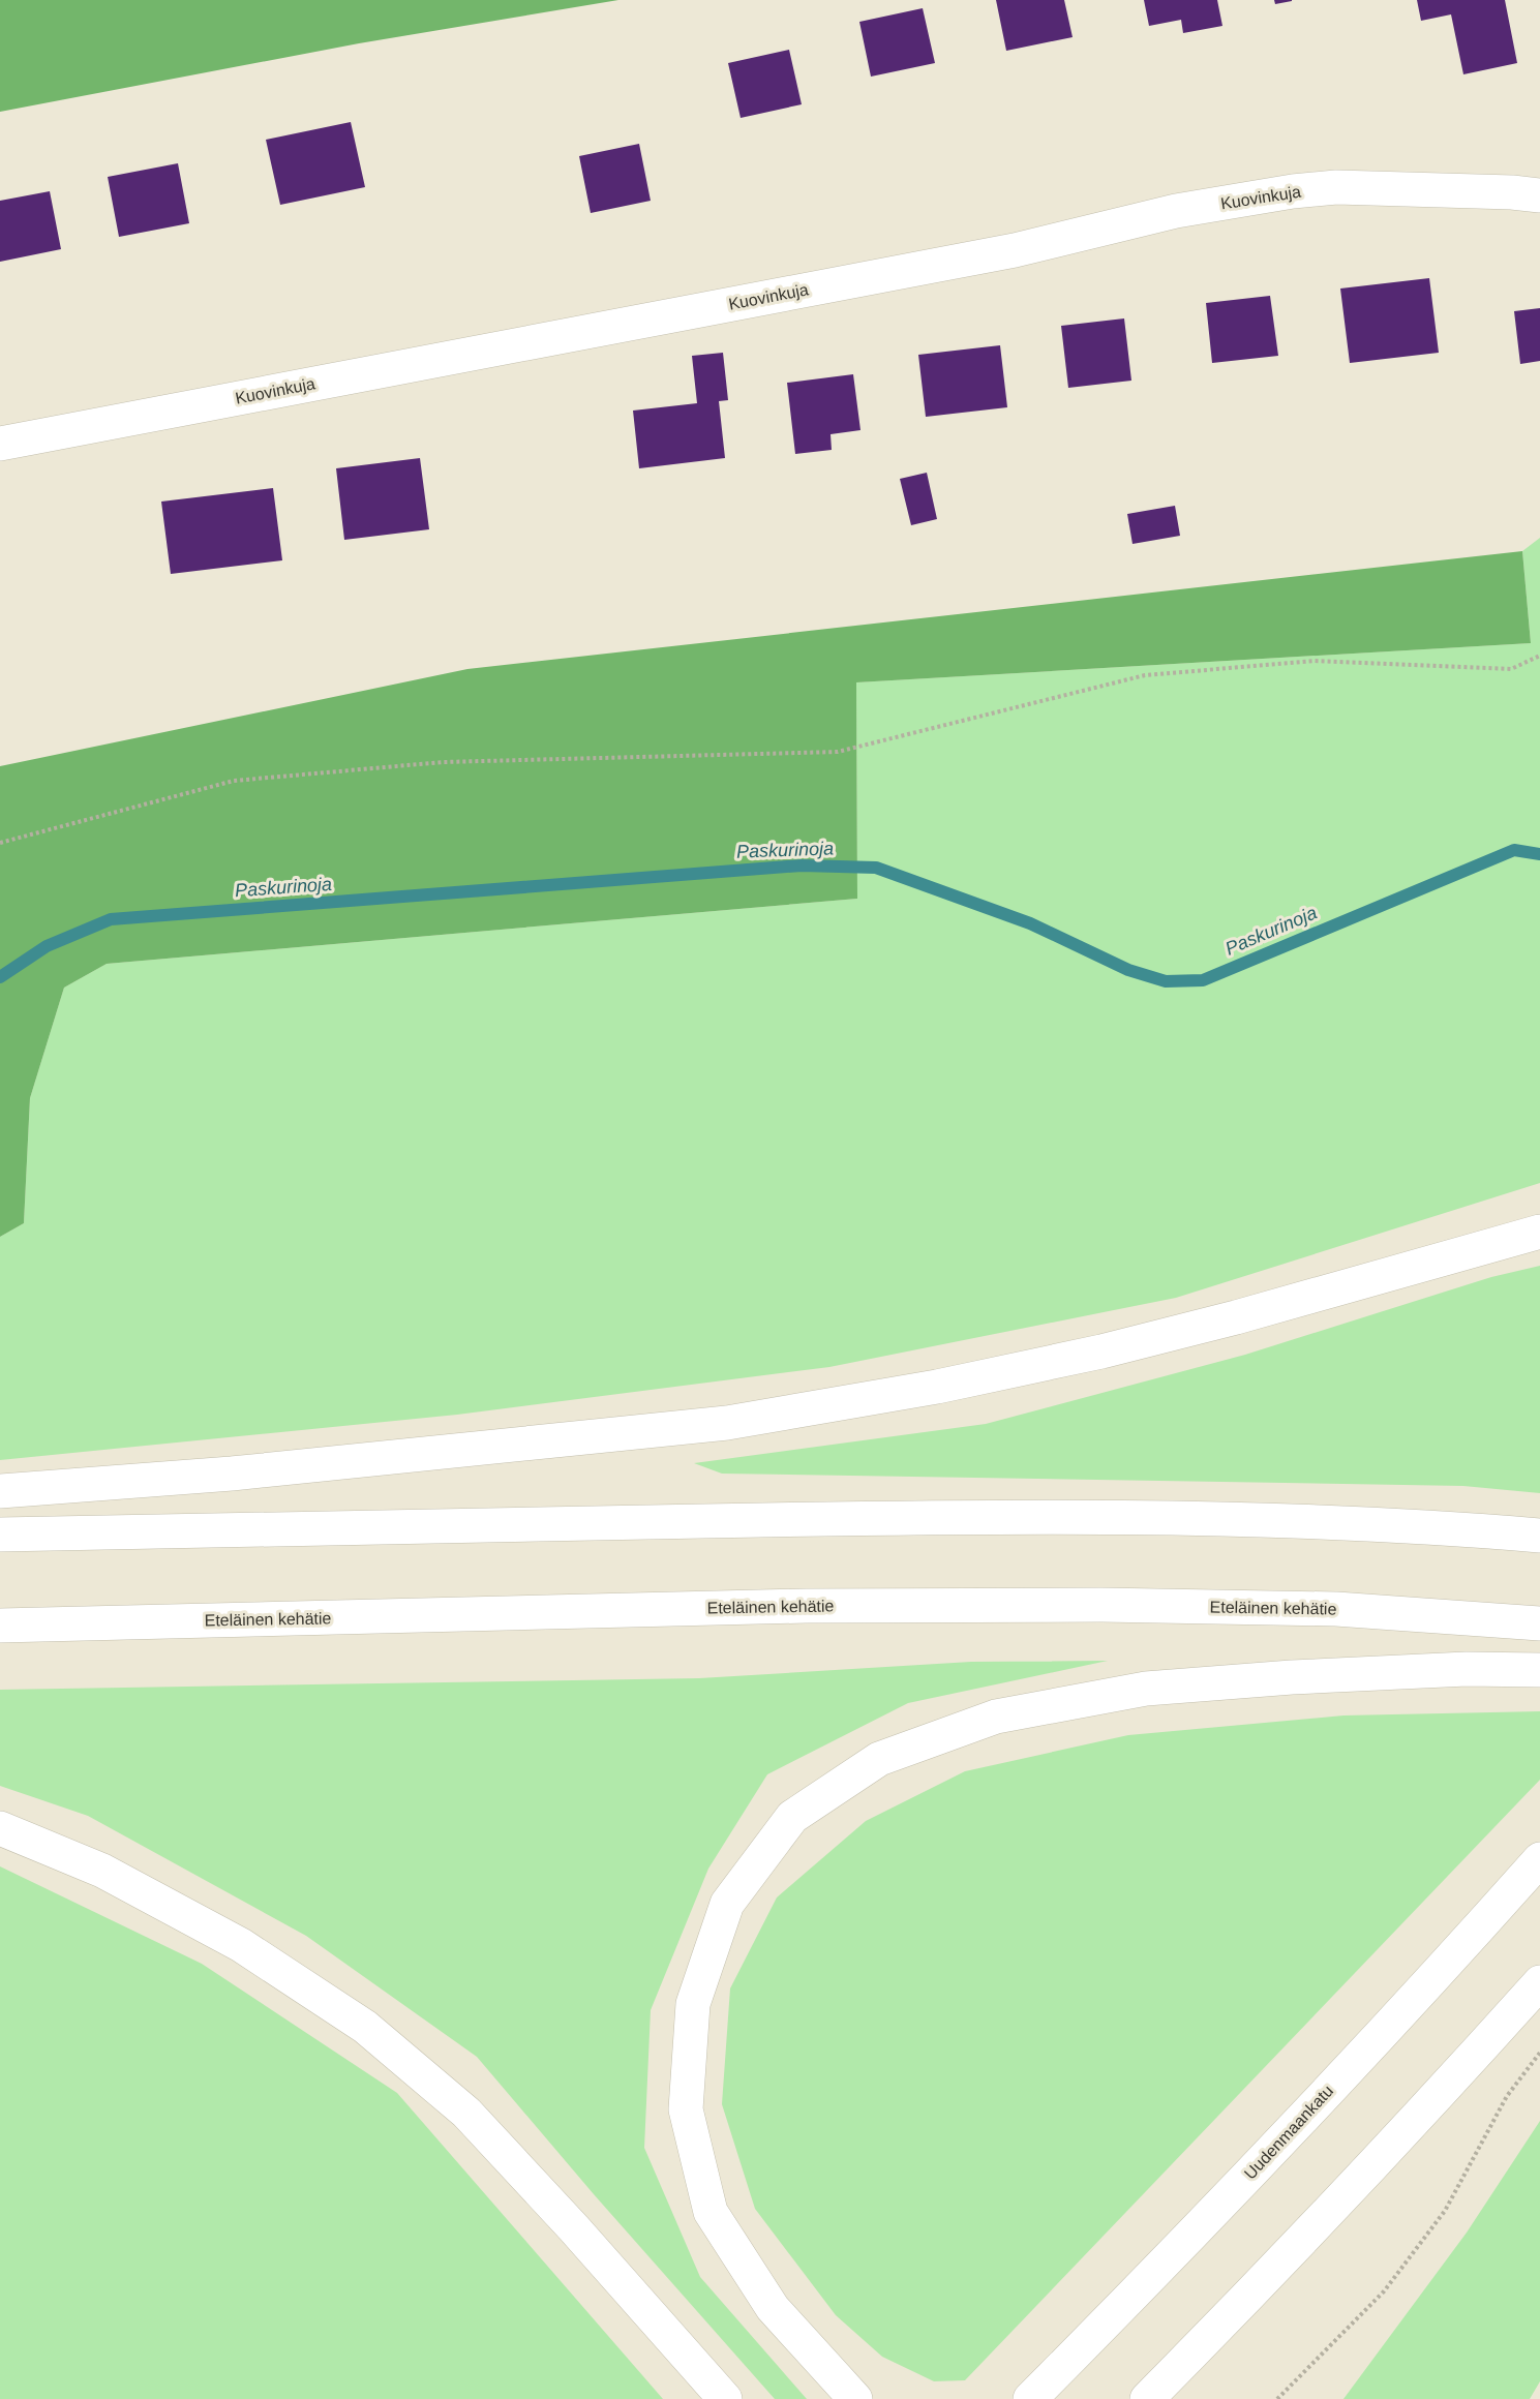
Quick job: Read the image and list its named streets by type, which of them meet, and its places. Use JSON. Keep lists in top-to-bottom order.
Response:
{
  "streets": {
    "main road": ["Kuovinkuja", "Eteläinen kehätie", "Uudenmaankatu"]
  },
  "water": ["Paskurinoja"]
}
